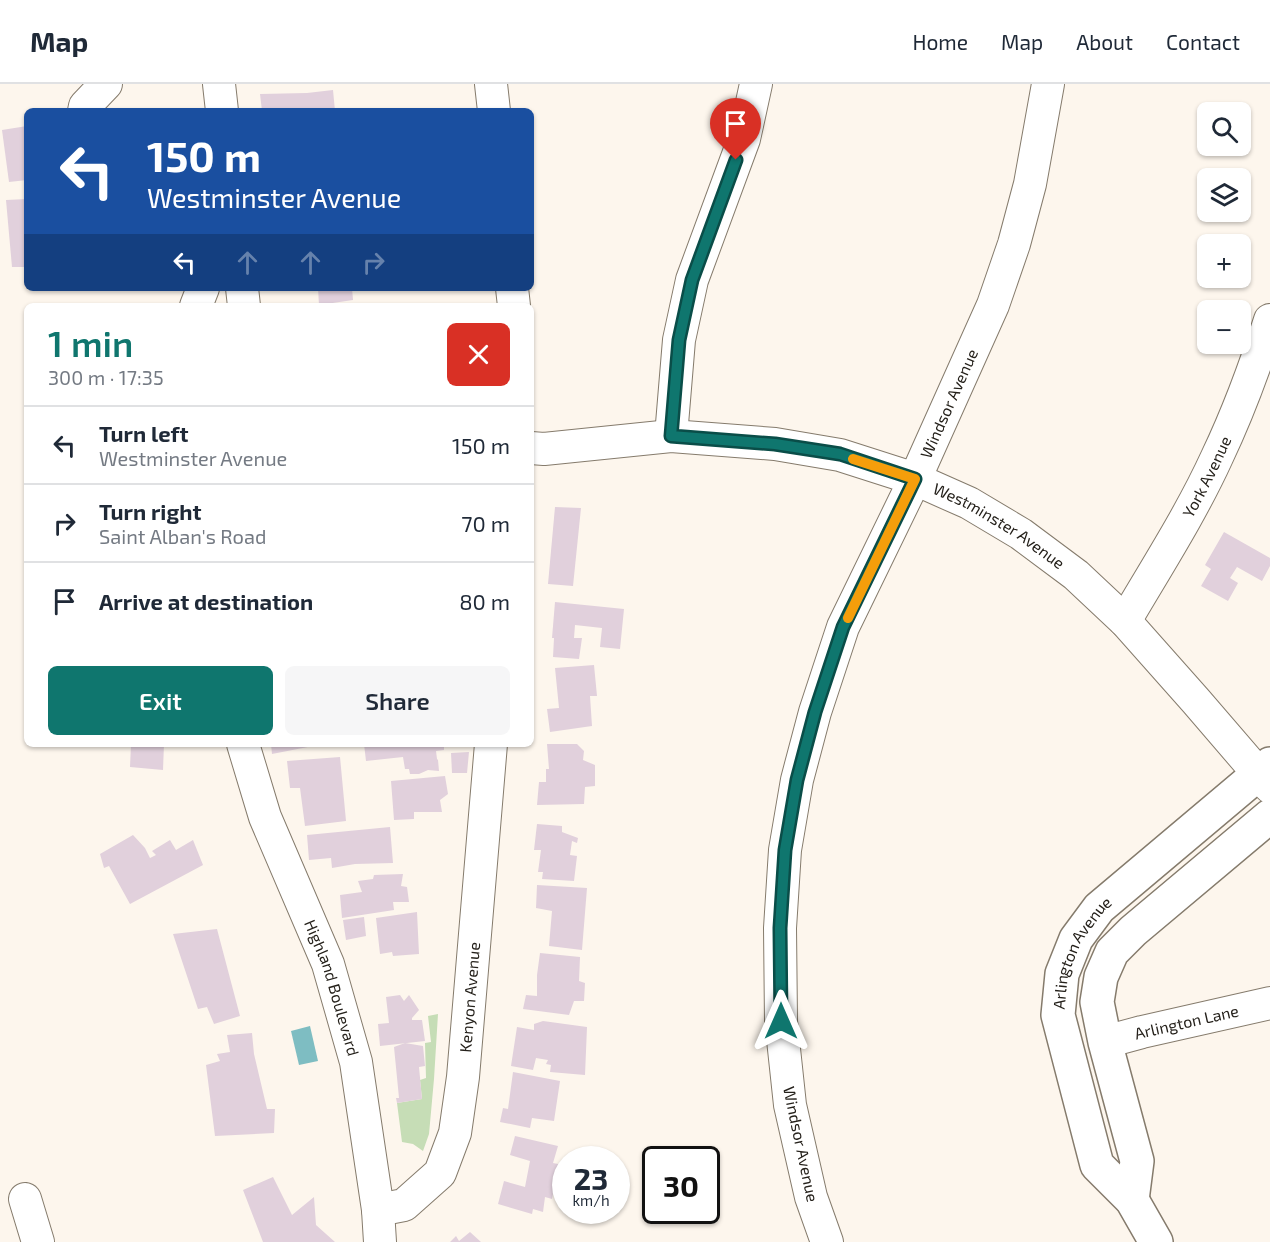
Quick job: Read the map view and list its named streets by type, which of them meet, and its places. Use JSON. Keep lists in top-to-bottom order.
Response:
{
  "streets": {
    "main road": ["Arlington Avenue"],
    "street": [
      "Windsor Avenue",
      "York Avenue",
      "Westminster Avenue",
      "Highland Boulevard",
      "Kenyon Avenue",
      "Arlington Lane"
    ]
  },
  "crossings": [
    ["Windsor Avenue", "Westminster Avenue"],
    ["York Avenue", "Westminster Avenue"],
    ["Westminster Avenue", "Arlington Avenue"],
    ["Arlington Avenue", "Arlington Lane"],
    ["Highland Boulevard", "Kenyon Avenue"]
  ],
  "page": {
    "header": "Map",
    "nav": [
      "Home",
      "Map",
      "About",
      "Contact"
    ],
    "map_buttons": ["+", "−"],
    "turn": ["150 m", "Westminster Avenue"],
    "heading": ["1 min", "300 m · 17:35"],
    "list": [
      {
        "name": "Turn left",
        "note": "Westminster Avenue",
        "value": "150 m"
      },
      {
        "name": "Turn right",
        "note": "Saint Alban's Road",
        "value": "70 m"
      },
      {
        "name": "Arrive at destination",
        "value": "80 m"
      }
    ],
    "buttons": ["Exit", "Share"],
    "speed": "23 km/h",
    "limit": "30"
  }
}
